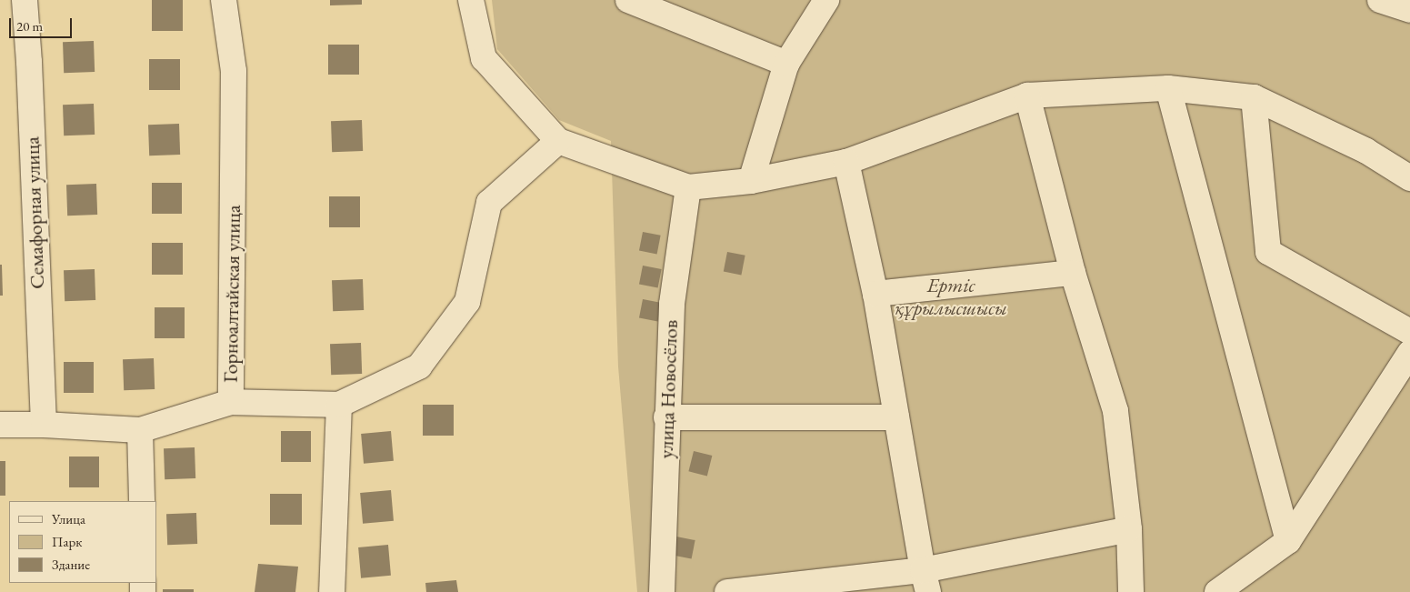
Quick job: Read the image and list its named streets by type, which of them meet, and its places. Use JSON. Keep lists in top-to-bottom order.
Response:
{
  "streets": {
    "street": ["Семафорная улица", "Горноалтайская улица", "улица Новосёлов"]
  },
  "parks": ["Ертіс құрылысшысы"],
  "legend": ["Улица", "Парк", "Здание"],
  "scale_bar": "20 m"
}
